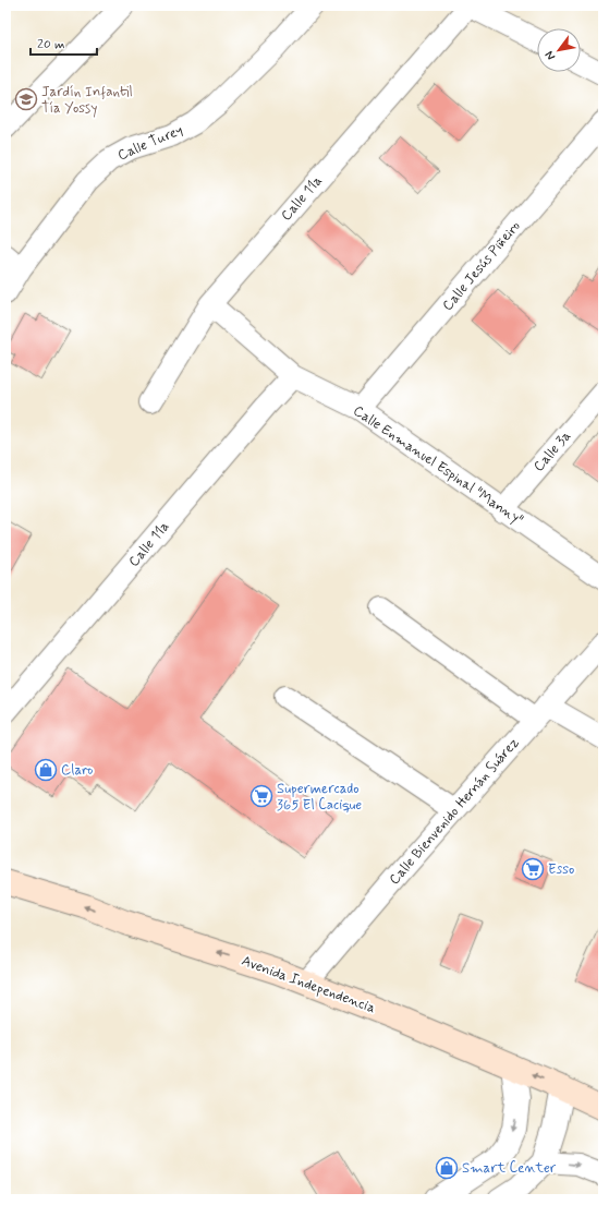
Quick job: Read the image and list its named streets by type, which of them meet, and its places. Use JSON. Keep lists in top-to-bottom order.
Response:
{
  "streets": {
    "main road": ["Avenida Independencia"],
    "street": [
      "Calle Turey",
      "Calle 11a",
      "Calle Jesús Piñeiro",
      "Calle 3a",
      "Calle Enmanuel Espinal \"Manny\"",
      "Calle Bienvenido Hernán Suárez"
    ]
  },
  "crossings": [
    ["Calle 11a", "Calle Enmanuel Espinal \"Manny\""],
    ["Calle Jesús Piñeiro", "Calle Enmanuel Espinal \"Manny\""],
    ["Calle 3a", "Calle Enmanuel Espinal \"Manny\""],
    ["Calle Bienvenido Hernán Suárez", "Avenida Independencia"]
  ],
  "one_way": ["Avenida Independencia"],
  "places": {
    "school or university": ["Jardín Infantil Tía Yossy"],
    "shop": ["Claro", "Smart Center"],
    "supermarket": ["Supermercado 365 El Cacique", "Esso"]
  },
  "scale_bar": "20 m",
  "north": "bottom left"
}
